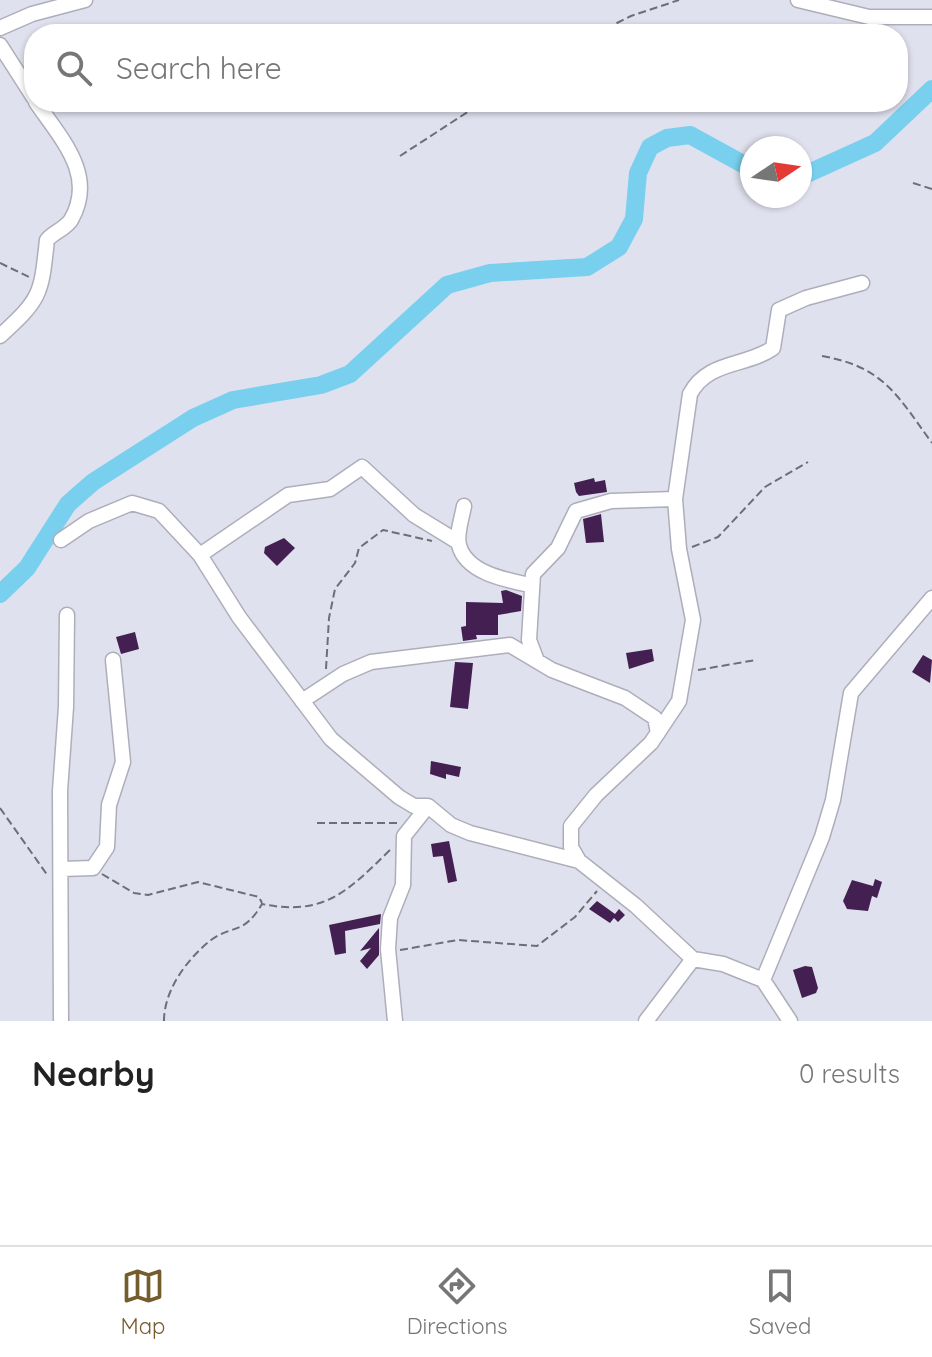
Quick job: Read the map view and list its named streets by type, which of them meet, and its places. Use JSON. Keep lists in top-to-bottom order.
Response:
{
  "north": "right",
  "page": {
    "search": "Search here",
    "heading": ["Nearby", "0 results"],
    "nav": ["Map", "Directions", "Saved"]
  }
}
